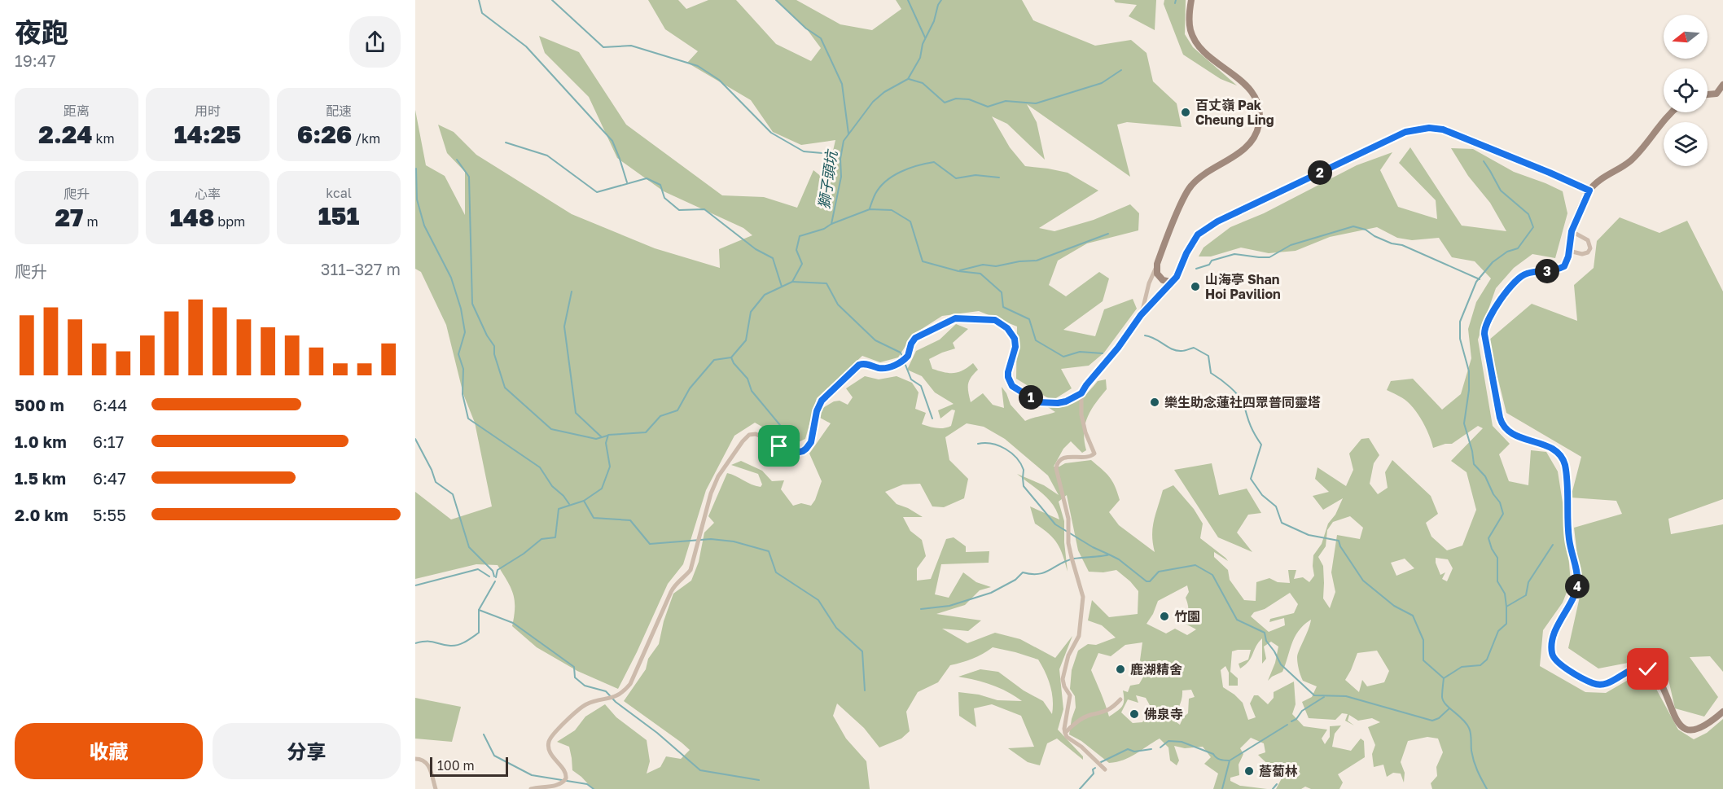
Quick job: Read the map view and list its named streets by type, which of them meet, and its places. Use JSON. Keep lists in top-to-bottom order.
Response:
{
  "water": ["獅子頭坑"],
  "places": [
    "百丈嶺 Pak Cheung Ling",
    "山海亭 Shan Hoi Pavilion",
    "樂生助念蓮社四眾普同靈塔",
    "竹園",
    "鹿湖精舍",
    "佛泉寺",
    "薝蔔林"
  ],
  "scale_bar": "100 m",
  "north": "left",
  "page": {
    "heading": ["夜跑", "19:47"],
    "stats": [
      ["距离", "2.24 km"],
      ["用时", "14:25"],
      ["配速", "6:26 /km"],
      ["爬升", "27 m"],
      ["心率", "148 bpm"],
      ["kcal", "151"]
    ],
    "pins": [
      "2",
      "3",
      "1",
      "4"
    ],
    "chart": ["爬升", "311–327 m"],
    "list": [
      {
        "name": "500 m",
        "note": "6:44"
      },
      {
        "name": "1.0 km",
        "note": "6:17"
      },
      {
        "name": "1.5 km",
        "note": "6:47"
      },
      {
        "name": "2.0 km",
        "note": "5:55"
      }
    ],
    "buttons": ["收藏", "分享"],
    "scale": "100 m"
  }
}
